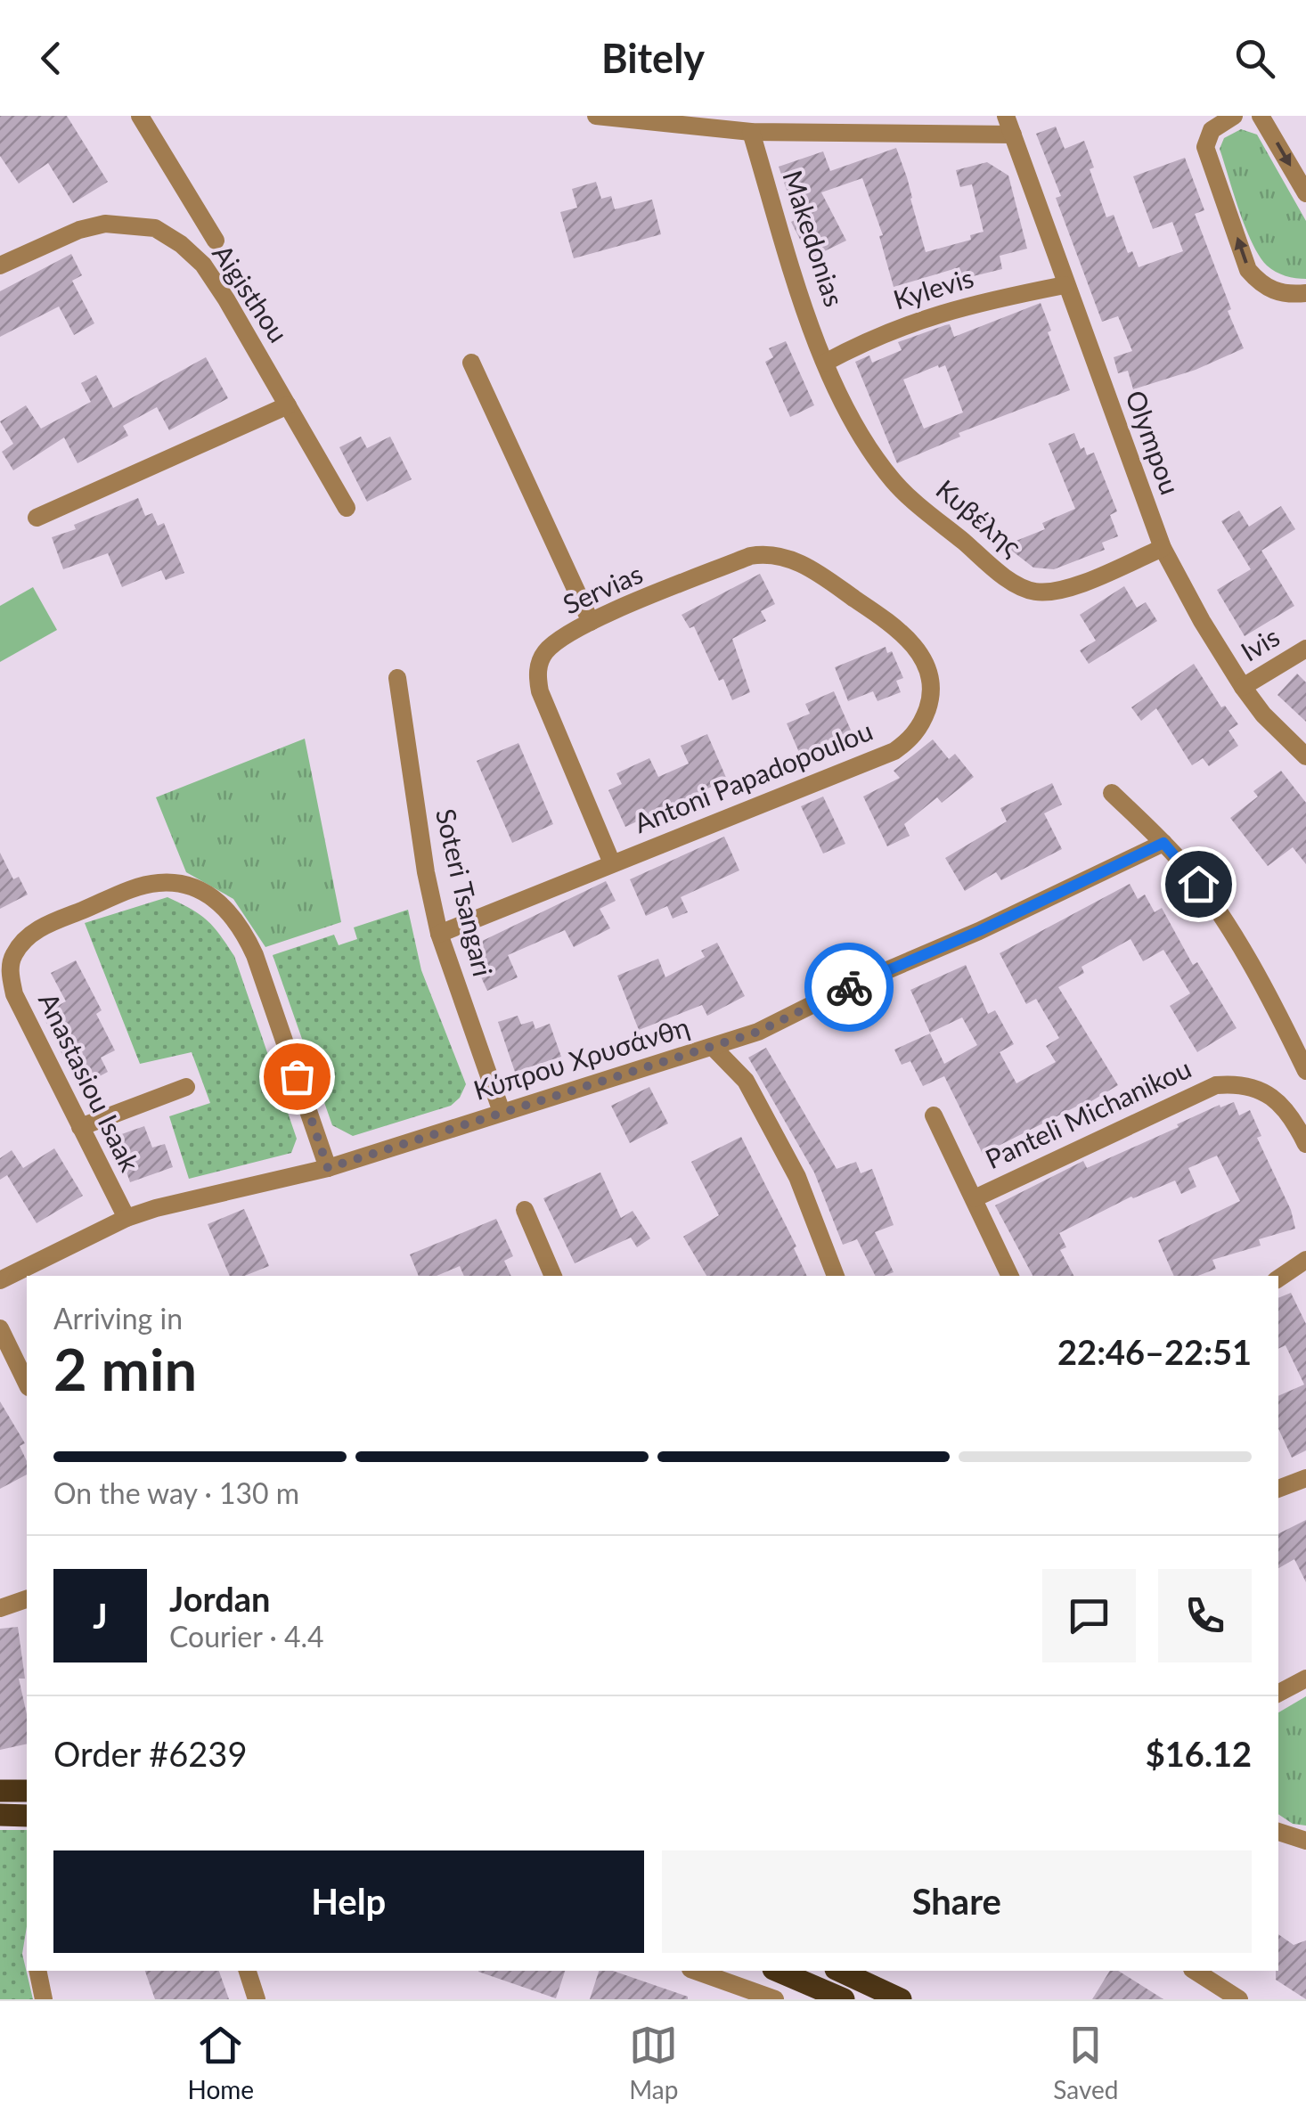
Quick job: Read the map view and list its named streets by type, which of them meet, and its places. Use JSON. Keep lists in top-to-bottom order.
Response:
{
  "streets": {
    "street": [
      "Makedonias",
      "Kylevis",
      "Aigisthou",
      "Olympou",
      "Κυβέλης",
      "Servias",
      "Ivis",
      "Antoni Papadopoulou",
      "Soteri Tsangari",
      "Κύπρου Χρυσάνθη",
      "Anastasiou Isaak",
      "Panteli Michanikou"
    ]
  },
  "crossings": [
    ["Makedonias", "Kylevis"],
    ["Makedonias", "Κυβέλης"],
    ["Kylevis", "Olympou"],
    ["Kylevis", "Κυβέλης"],
    ["Olympou", "Κυβέλης"],
    ["Olympou", "Ivis"],
    ["Servias", "Antoni Papadopoulou"],
    ["Antoni Papadopoulou", "Soteri Tsangari"],
    ["Soteri Tsangari", "Κύπρου Χρυσάνθη"],
    ["Κύπρου Χρυσάνθη", "Anastasiou Isaak"]
  ],
  "page": {
    "header": "Bitely",
    "heading": ["2 min", "Arriving in", "22:46–22:51"],
    "panel": [
      "Jordan",
      "Courier · 4.4",
      "Order #6239",
      "$16.12"
    ],
    "bar": "On the way · 130 m",
    "round": "J",
    "buttons": ["Help", "Share"],
    "tabs": ["Home", "Map", "Saved"]
  }
}
